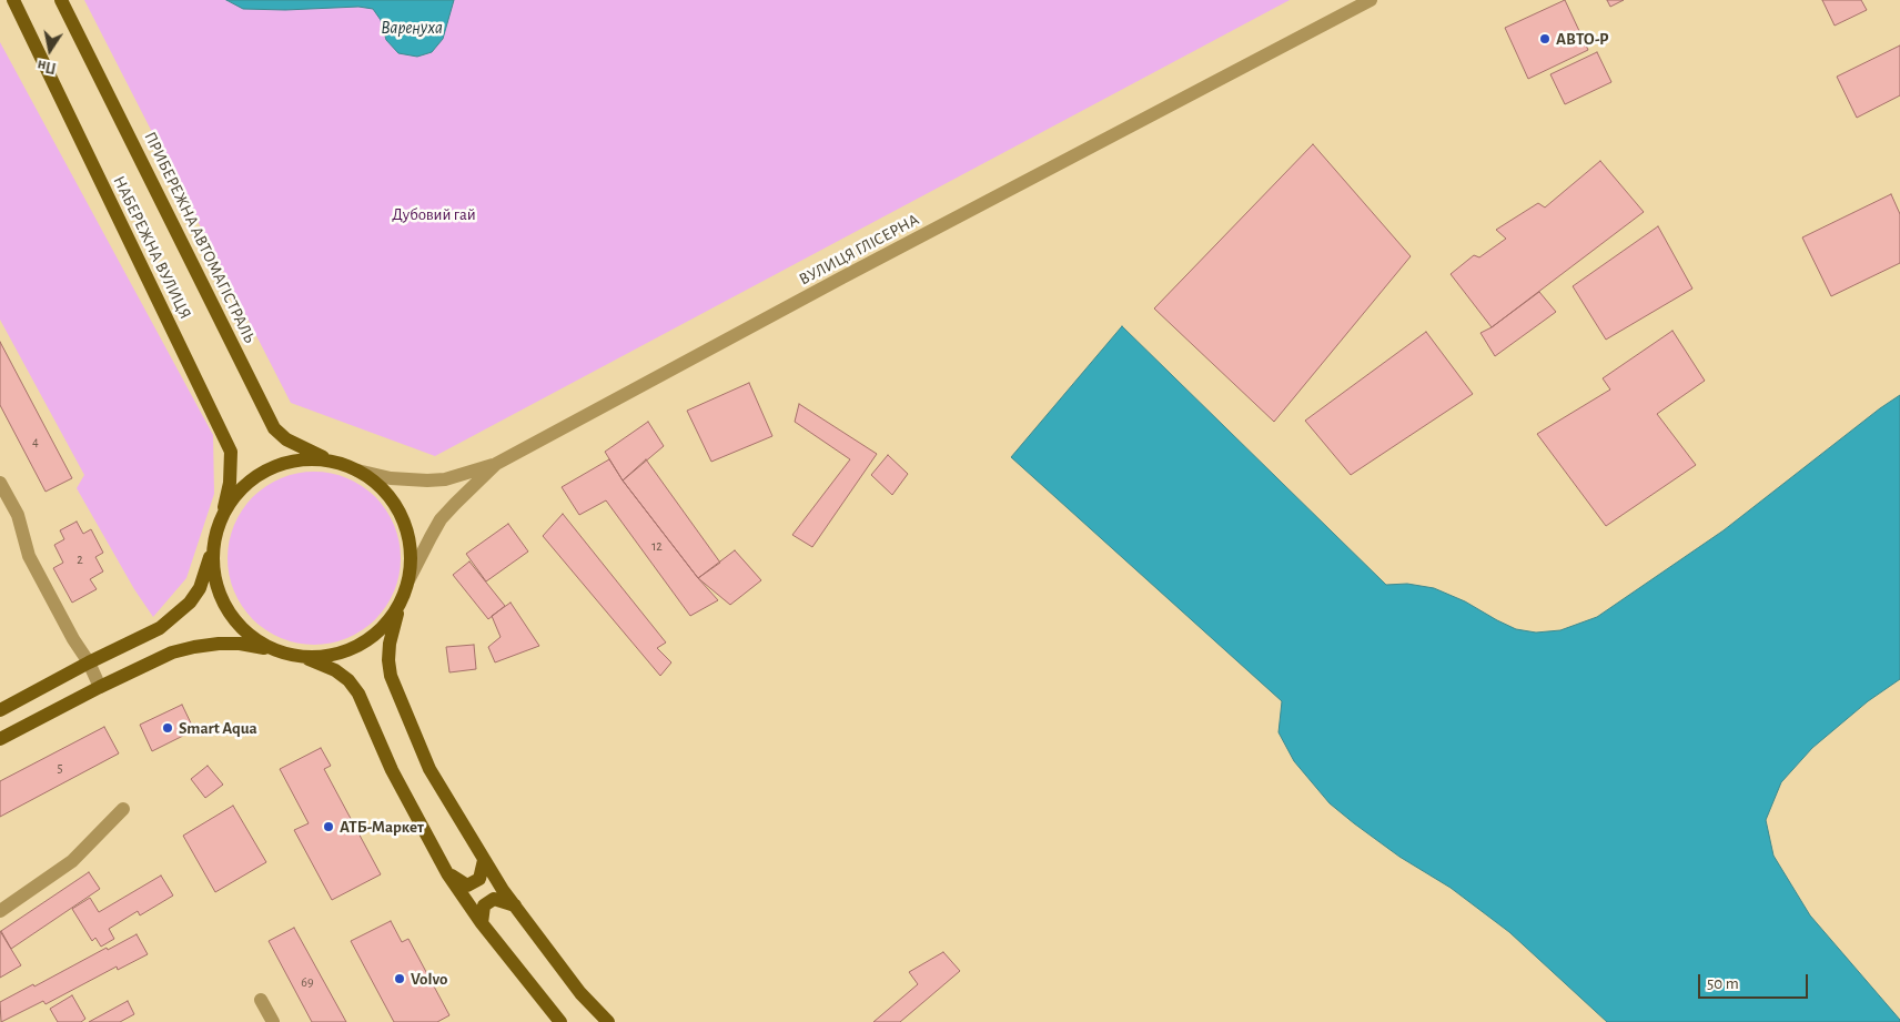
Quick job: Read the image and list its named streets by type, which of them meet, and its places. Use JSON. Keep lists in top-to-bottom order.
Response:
{
  "streets": {
    "main road": ["ПРИБЕРЕЖНА АВТОМАГІСТРАЛЬ", "НАБЕРЕЖНА ВУЛИЦЯ"],
    "street": ["ВУЛИЦЯ ГЛІСЕРНА"]
  },
  "crossings": [
    ["ПРИБЕРЕЖНА АВТОМАГІСТРАЛЬ", "НАБЕРЕЖНА ВУЛИЦЯ"],
    ["ПРИБЕРЕЖНА АВТОМАГІСТРАЛЬ", "ВУЛИЦЯ ГЛІСЕРНА"],
    ["НАБЕРЕЖНА ВУЛИЦЯ", "ВУЛИЦЯ ГЛІСЕРНА"]
  ],
  "water": ["Варенуха"],
  "parks": ["Дубовий гай"],
  "places": [
    "АВТО-Р",
    "Smart Aqua",
    "АТБ-Маркет",
    "Volvo"
  ],
  "house_numbers": [
    "4",
    "12",
    "2",
    "5",
    "69"
  ],
  "scale_bar": "50 m",
  "north": "bottom"
}
